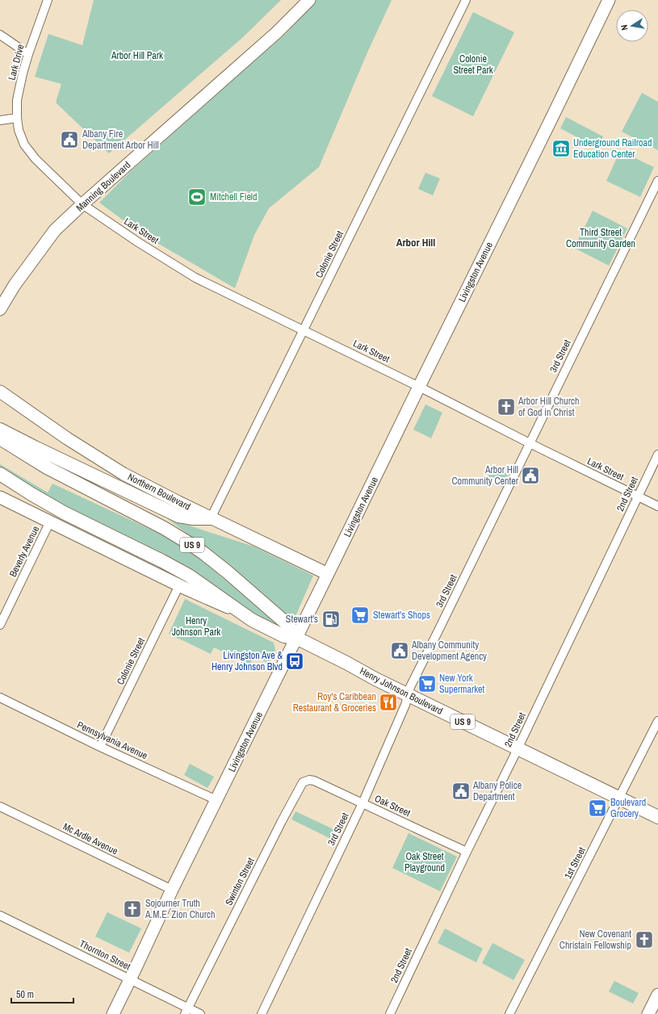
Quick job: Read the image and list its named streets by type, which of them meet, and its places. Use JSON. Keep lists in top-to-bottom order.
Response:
{
  "streets": {
    "main road": ["US 9", "Henry Johnson Boulevard"],
    "street": [
      "Lark Drive",
      "Manning Boulevard",
      "Lark Street",
      "Colonie Street",
      "Livingston Avenue",
      "3rd Street",
      "Northern Boulevard",
      "2nd Street",
      "Beverly Avenue",
      "Pennsylvania Avenue",
      "Oak Street",
      "Mc Ardle Avenue",
      "1st Street",
      "Swinton Street",
      "Thornton Street"
    ]
  },
  "crossings": [
    ["Lark Drive", "Manning Boulevard"],
    ["Lark Drive", "Lark Street"],
    ["Manning Boulevard", "Lark Street"],
    ["Lark Street", "Colonie Street"],
    ["Lark Street", "Livingston Avenue"],
    ["Lark Street", "3rd Street"],
    ["Lark Street", "2nd Street"],
    ["Colonie Street", "Northern Boulevard"],
    ["Colonie Street", "Henry Johnson Boulevard"],
    ["Colonie Street", "Pennsylvania Avenue"],
    ["Livingston Avenue", "Northern Boulevard"],
    ["Livingston Avenue", "US 9"],
    ["Livingston Avenue", "Henry Johnson Boulevard"],
    ["Livingston Avenue", "Pennsylvania Avenue"],
    ["Livingston Avenue", "Mc Ardle Avenue"],
    ["Livingston Avenue", "Thornton Street"],
    ["3rd Street", "Henry Johnson Boulevard"],
    ["3rd Street", "Oak Street"],
    ["2nd Street", "Henry Johnson Boulevard"],
    ["2nd Street", "Oak Street"],
    ["US 9", "Henry Johnson Boulevard"],
    ["Henry Johnson Boulevard", "1st Street"],
    ["Oak Street", "Swinton Street"],
    ["Swinton Street", "Thornton Street"]
  ],
  "districts": ["Arbor Hill"],
  "parks": [
    "Arbor Hill Park",
    "Colonie Street Park",
    "Third Street Community Garden",
    "Henry Johnson Park",
    "Oak Street Playground"
  ],
  "places": {
    "public building": [
      "Albany Fire Department Arbor Hill",
      "Arbor Hill Community Center",
      "Albany Community Development Agency",
      "Albany Police Department"
    ],
    "museum": ["Underground Railroad Education Center"],
    "sports": ["Mitchell Field"],
    "church": ["Arbor Hill Church of God in Christ", "Sojourner Truth A.M.E. Zion Church", "New Covenant Christain Fellowship"],
    "supermarket": ["Stewart's Shops", "New York Supermarket", "Boulevard Grocery"],
    "fuel station": ["Stewart's"],
    "bus stop": ["Livingston Ave & Henry Johnson Blvd"],
    "restaurant": ["Roy's Caribbean Restaurant & Groceries"]
  },
  "scale_bar": "50 m",
  "north": "left"
}
